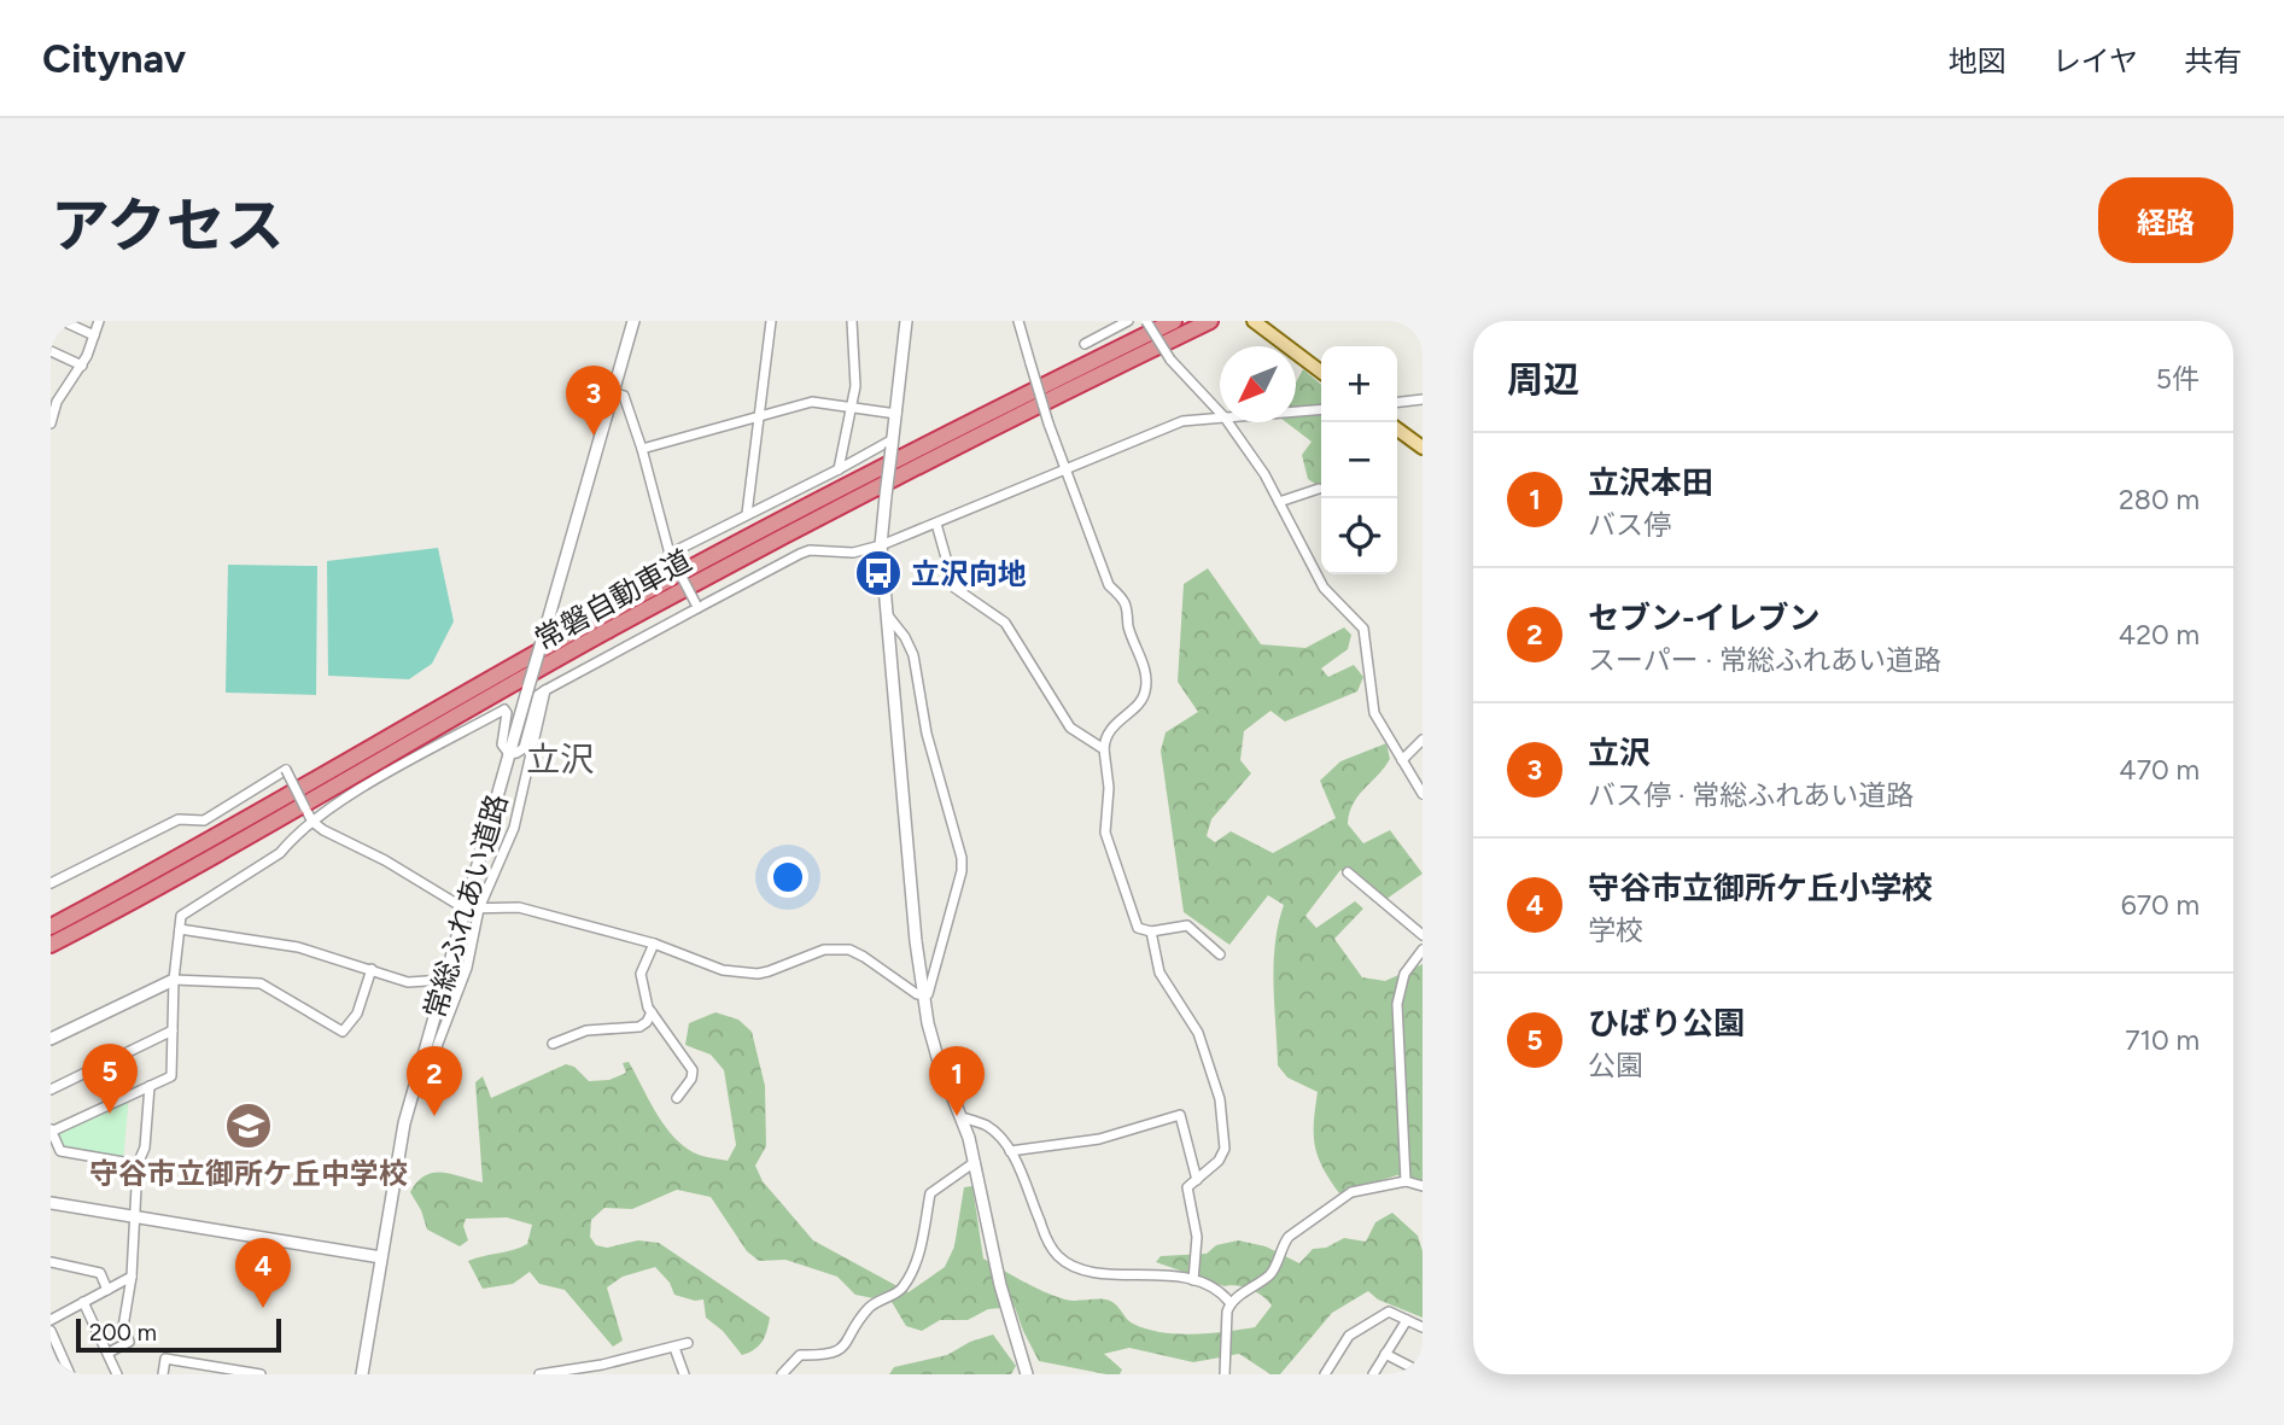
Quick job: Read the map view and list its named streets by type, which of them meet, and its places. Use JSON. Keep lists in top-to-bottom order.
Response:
{
  "streets": {
    "highway": ["常磐自動車道"],
    "street": ["常総ふれあい道路"]
  },
  "districts": ["立沢"],
  "places": {
    "bus stop": ["立沢向地"],
    "school or university": ["守谷市立御所ケ丘中学校"]
  },
  "scale_bar": "200 m",
  "north": "bottom left",
  "page": {
    "header": "Citynav",
    "nav": ["地図", "レイヤ", "共有"],
    "title": "アクセス",
    "buttons": "経路",
    "heading": ["周辺", "5件"],
    "map_buttons": ["+", "−"],
    "pins": [
      "3",
      "5",
      "1",
      "2",
      "4"
    ],
    "list": [
      {
        "mark": "1",
        "name": "立沢本田",
        "note": "バス停",
        "value": "280 m"
      },
      {
        "mark": "2",
        "name": "セブン-イレブン",
        "note": "スーパー · 常総ふれあい道路",
        "value": "420 m"
      },
      {
        "mark": "3",
        "name": "立沢",
        "note": "バス停 · 常総ふれあい道路",
        "value": "470 m"
      },
      {
        "mark": "4",
        "name": "守谷市立御所ケ丘小学校",
        "note": "学校",
        "value": "670 m"
      },
      {
        "mark": "5",
        "name": "ひばり公園",
        "note": "公園",
        "value": "710 m"
      }
    ],
    "scale": "200 m"
  }
}
